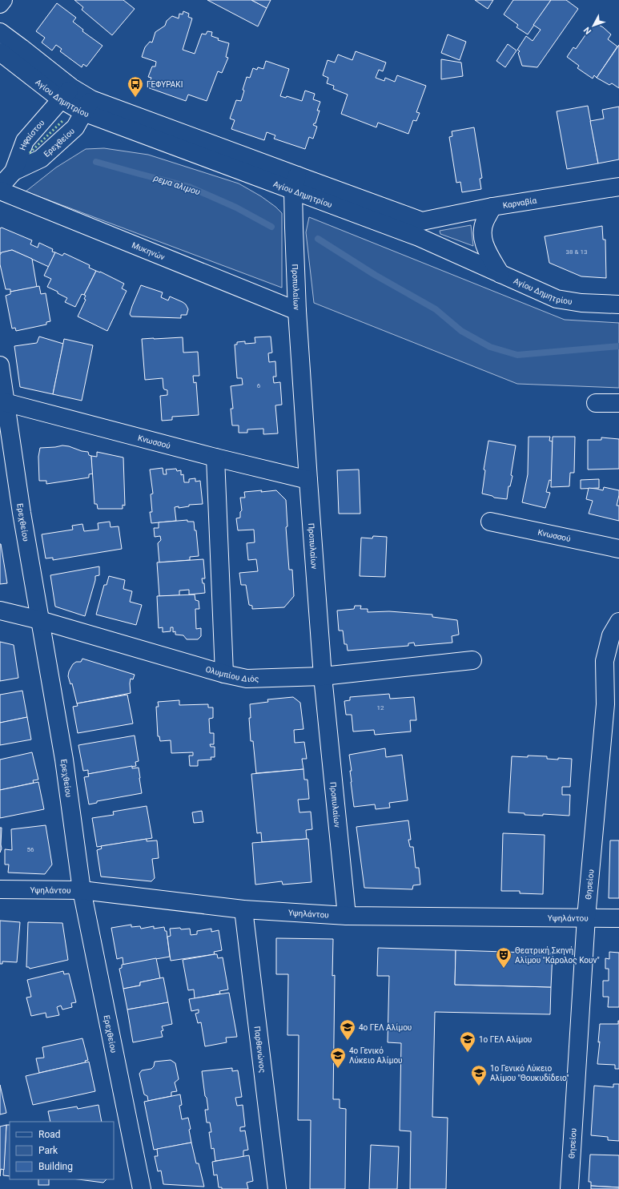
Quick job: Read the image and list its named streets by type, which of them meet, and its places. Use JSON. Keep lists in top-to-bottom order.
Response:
{
  "streets": {
    "street": [
      "Αγίου Δημητρίου",
      "Ηφαίστου",
      "Ερεχθείου",
      "Καρναβία",
      "Μυκηνών",
      "Προπυλαίων",
      "Κνωσσού",
      "Ολυμπίου Διός",
      "Θησείου",
      "Υψηλάντου",
      "Παρθενώνος"
    ]
  },
  "crossings": [
    ["Αγίου Δημητρίου", "Ηφαίστου"],
    ["Αγίου Δημητρίου", "Ερεχθείου"],
    ["Αγίου Δημητρίου", "Καρναβία"],
    ["Αγίου Δημητρίου", "Προπυλαίων"],
    ["Ηφαίστου", "Ερεχθείου"],
    ["Ερεχθείου", "Κνωσσού"],
    ["Ερεχθείου", "Ολυμπίου Διός"],
    ["Ερεχθείου", "Υψηλάντου"],
    ["Μυκηνών", "Προπυλαίων"],
    ["Προπυλαίων", "Κνωσσού"],
    ["Προπυλαίων", "Ολυμπίου Διός"],
    ["Προπυλαίων", "Υψηλάντου"],
    ["Θησείου", "Υψηλάντου"],
    ["Υψηλάντου", "Παρθενώνος"]
  ],
  "water": ["ρεμα αλιμου"],
  "places": {
    "bus stop": ["ΓΕΦΥΡΑΚΙ"],
    "theatre": ["Θεατρική Σκηνή Αλίμου \"Κάρολος Κουν\""],
    "school or university": [
      "4ο ΓΕΛ Αλίμου",
      "1ο ΓΕΛ Αλίμου",
      "4ο Γενικό Λύκειο Αλίμου",
      "1ο Γενικό Λύκειο Αλίμου \"Θουκυδίδειο\""
    ]
  },
  "house_numbers": [
    "38 & 13",
    "6",
    "12",
    "56"
  ],
  "legend": ["Road", "Park", "Building"],
  "north": "bottom left"
}
